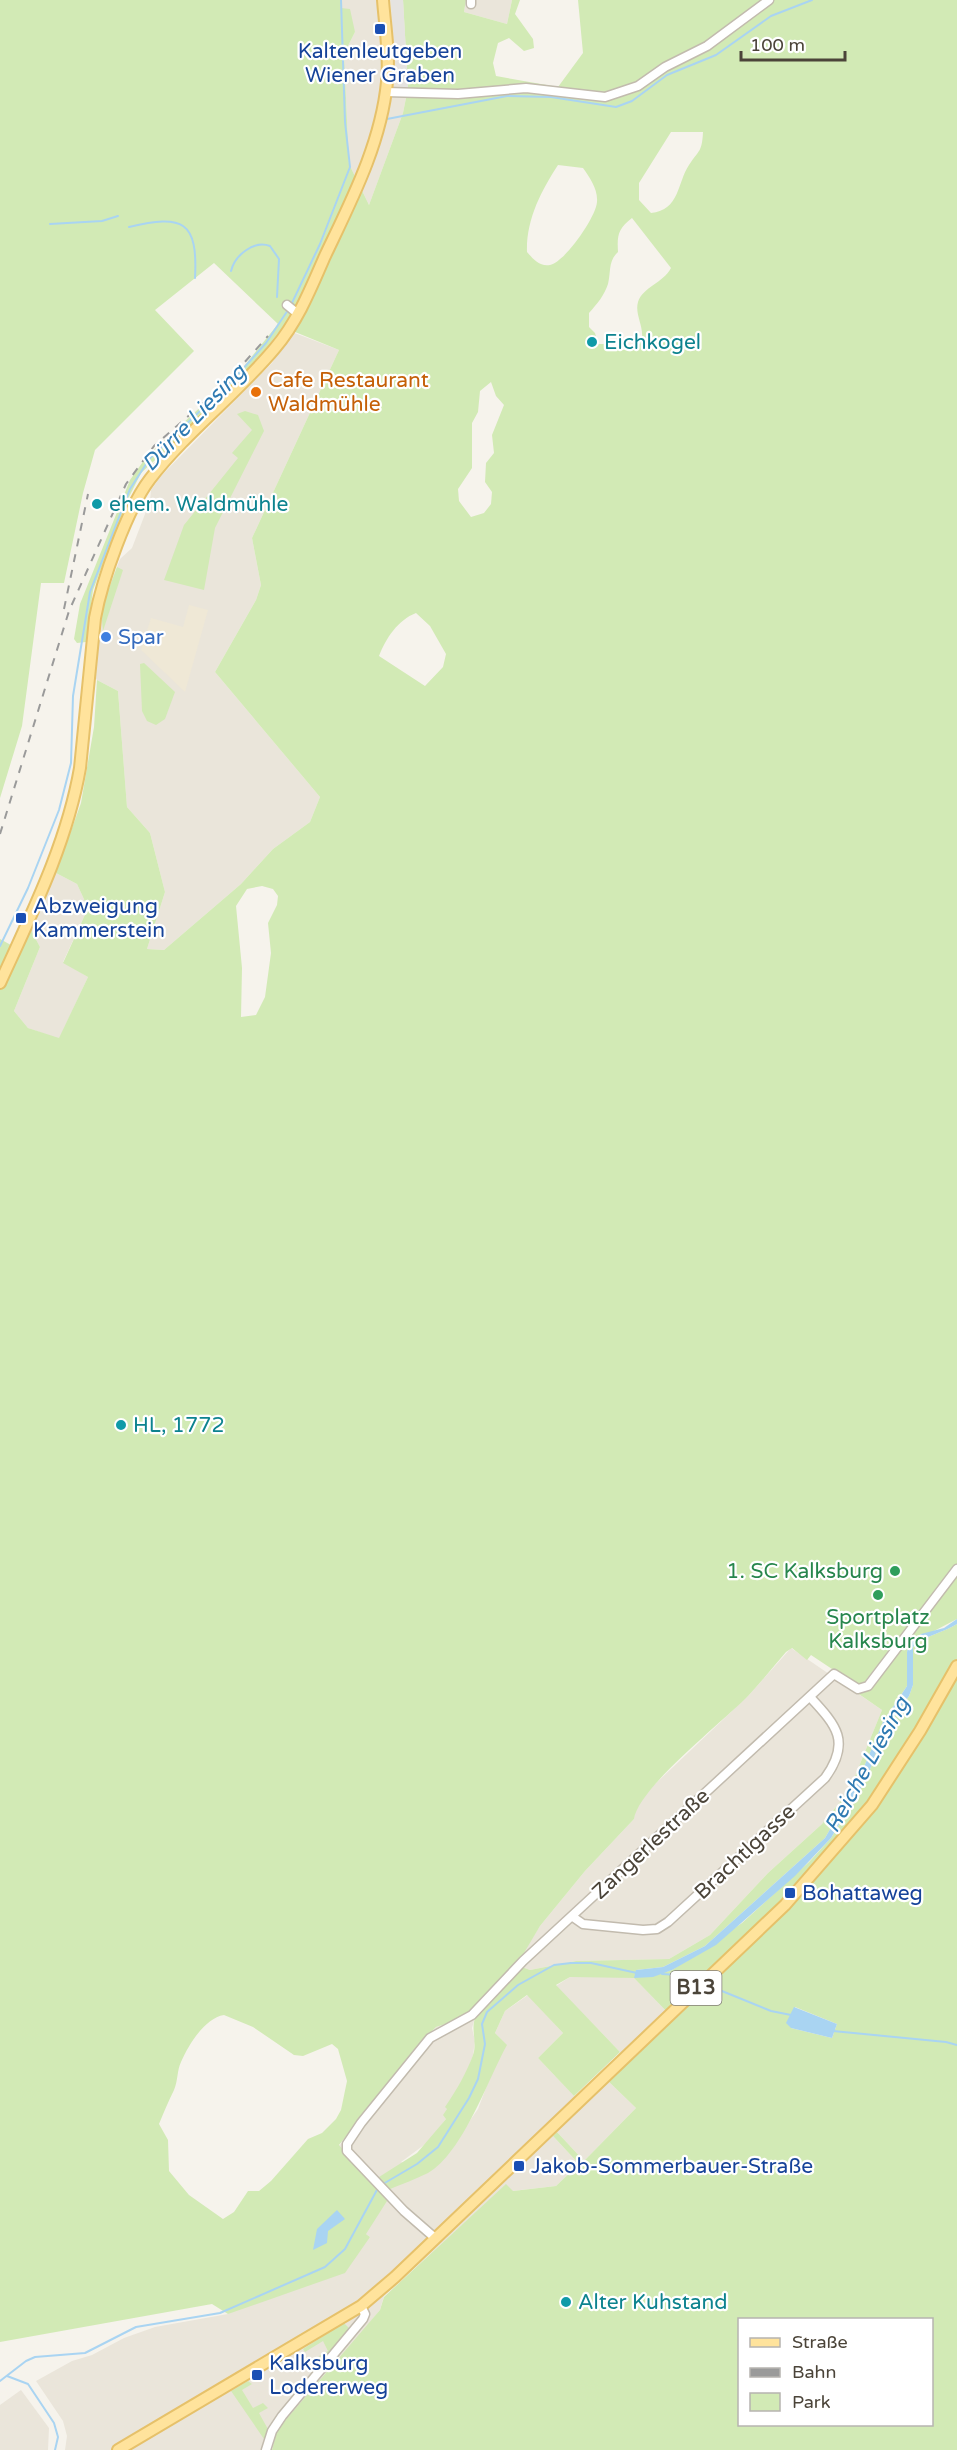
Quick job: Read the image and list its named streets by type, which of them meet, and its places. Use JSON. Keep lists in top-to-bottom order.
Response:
{
  "streets": {
    "main road": ["B13"],
    "street": ["Zangerlestraße", "Brachtlgasse"]
  },
  "crossings": [
    ["Zangerlestraße", "Brachtlgasse"],
    ["Zangerlestraße", "B13"]
  ],
  "water": ["Dürre Liesing", "Reiche Liesing"],
  "places": {
    "transit": [
      "Kaltenleutgeben Wiener Graben",
      "Abzweigung Kammerstein",
      "Bohattaweg",
      "Jakob-Sommerbauer-Straße",
      "Kalksburg Lodererweg"
    ],
    "other": [
      "Eichkogel",
      "Cafe Restaurant Waldmühle",
      "ehem. Waldmühle",
      "Spar",
      "HL, 1772",
      "1. SC Kalksburg",
      "Sportplatz Kalksburg",
      "Alter Kuhstand"
    ]
  },
  "legend": ["Straße", "Bahn", "Park"],
  "scale_bar": "100 m"
}
